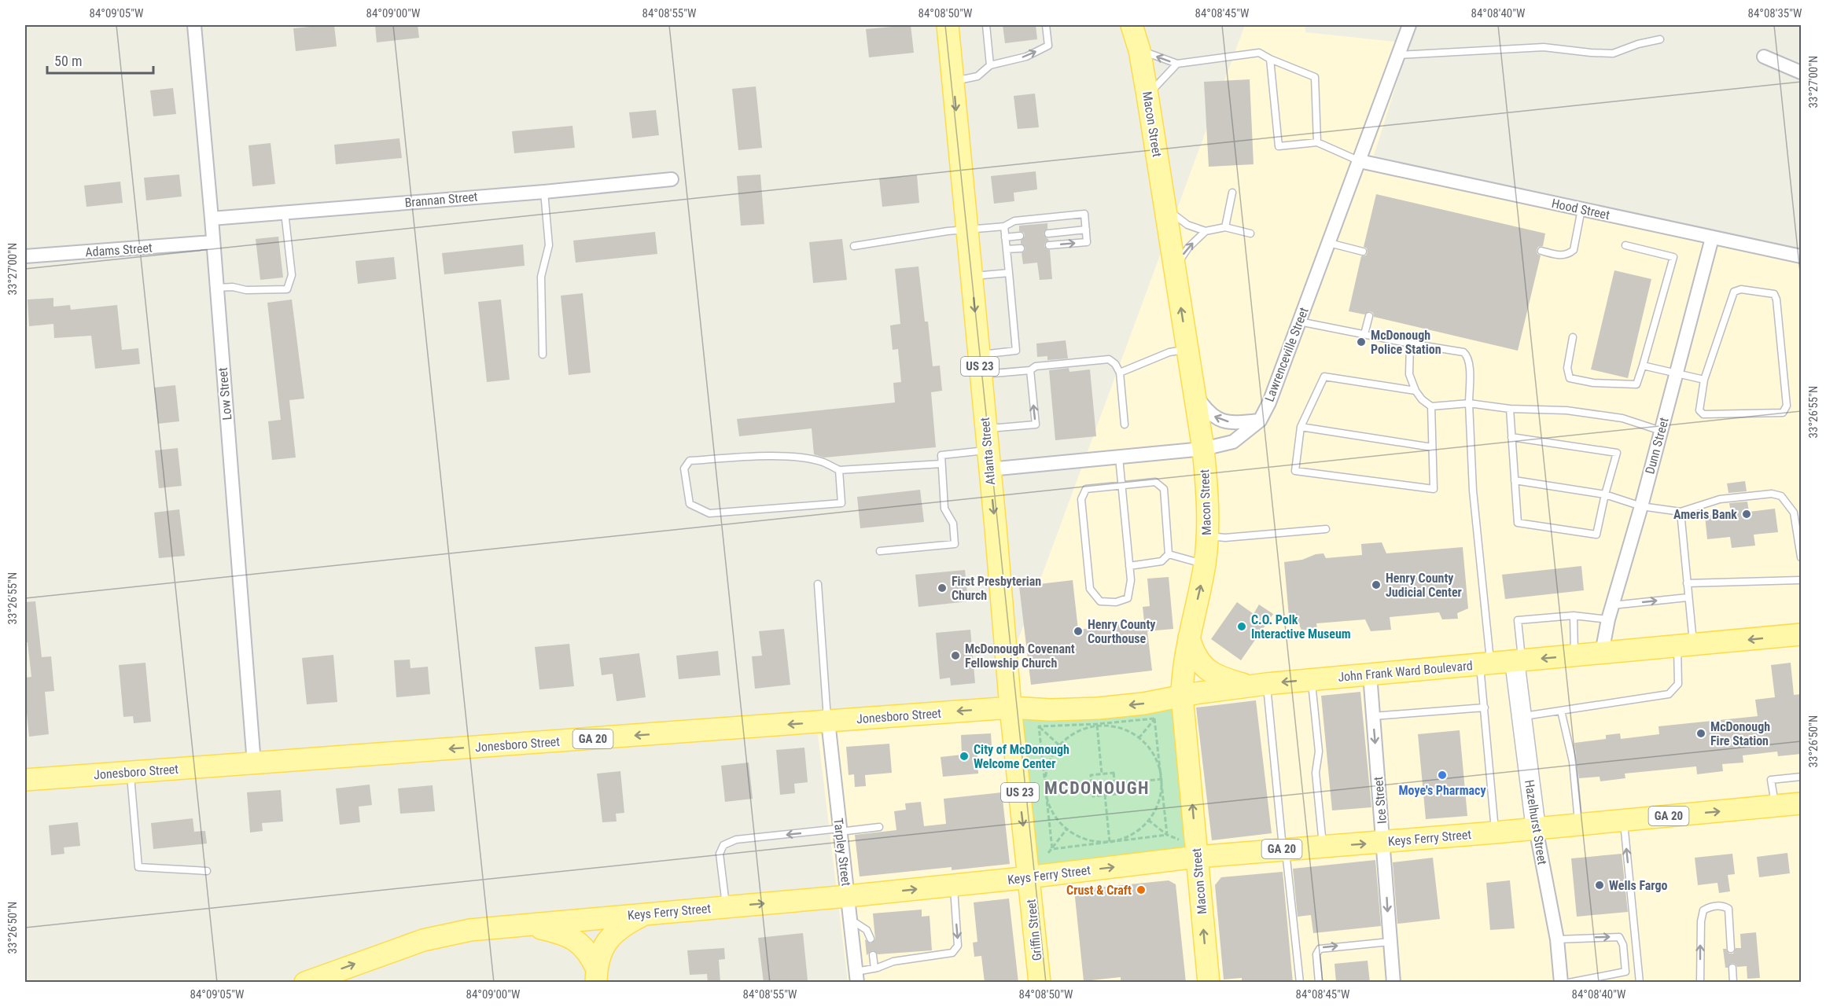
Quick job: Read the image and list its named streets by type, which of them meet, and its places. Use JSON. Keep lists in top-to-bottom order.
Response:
{
  "streets": {
    "main road": [
      "Macon Street",
      "US 23",
      "Atlanta Street",
      "John Frank Ward Boulevard",
      "Jonesboro Street",
      "GA 20",
      "Hazelhurst Street",
      "Keys Ferry Street",
      "Griffin Street"
    ],
    "street": [
      "Brannan Street",
      "Hood Street",
      "Adams Street",
      "Lawrenceville Street",
      "Low Street",
      "Dunn Street",
      "Ice Street",
      "Tarpley Street"
    ]
  },
  "crossings": [
    ["Macon Street", "Lawrenceville Street"],
    ["Macon Street", "John Frank Ward Boulevard"],
    ["Macon Street", "Keys Ferry Street"],
    ["Brannan Street", "Low Street"],
    ["Hood Street", "Lawrenceville Street"],
    ["Hood Street", "Dunn Street"],
    ["Adams Street", "Low Street"],
    ["Lawrenceville Street", "Atlanta Street"],
    ["Low Street", "Jonesboro Street"],
    ["Dunn Street", "John Frank Ward Boulevard"],
    ["Atlanta Street", "John Frank Ward Boulevard"],
    ["Atlanta Street", "Jonesboro Street"],
    ["Atlanta Street", "Keys Ferry Street"],
    ["Atlanta Street", "Griffin Street"],
    ["John Frank Ward Boulevard", "Jonesboro Street"],
    ["John Frank Ward Boulevard", "Ice Street"],
    ["John Frank Ward Boulevard", "Hazelhurst Street"],
    ["Jonesboro Street", "Tarpley Street"],
    ["Ice Street", "Keys Ferry Street"],
    ["Hazelhurst Street", "Keys Ferry Street"],
    ["Keys Ferry Street", "Tarpley Street"],
    ["Keys Ferry Street", "Griffin Street"]
  ],
  "one_way": [
    "Macon Street",
    "Atlanta Street",
    "John Frank Ward Boulevard",
    "Jonesboro Street",
    "Ice Street",
    "Keys Ferry Street"
  ],
  "districts": ["MCDONOUGH"],
  "places": [
    "McDonough Police Station",
    "Ameris Bank",
    "Henry County Judicial Center",
    "First Presbyterian Church",
    "C.O. Polk Interactive Museum",
    "Henry County Courthouse",
    "McDonough Covenant Fellowship Church",
    "McDonough Fire Station",
    "City of McDonough Welcome Center",
    "Moye's Pharmacy",
    "Wells Fargo",
    "Crust & Craft"
  ],
  "scale_bar": "50 m",
  "coordinates": [
    "84°09'05\"W",
    "84°09'00\"W",
    "84°08'55\"W",
    "84°08'50\"W",
    "84°08'45\"W",
    "84°08'40\"W",
    "84°08'35\"W",
    "33°27'00\"N",
    "33°26'55\"N",
    "33°26'50\"N"
  ]
}
